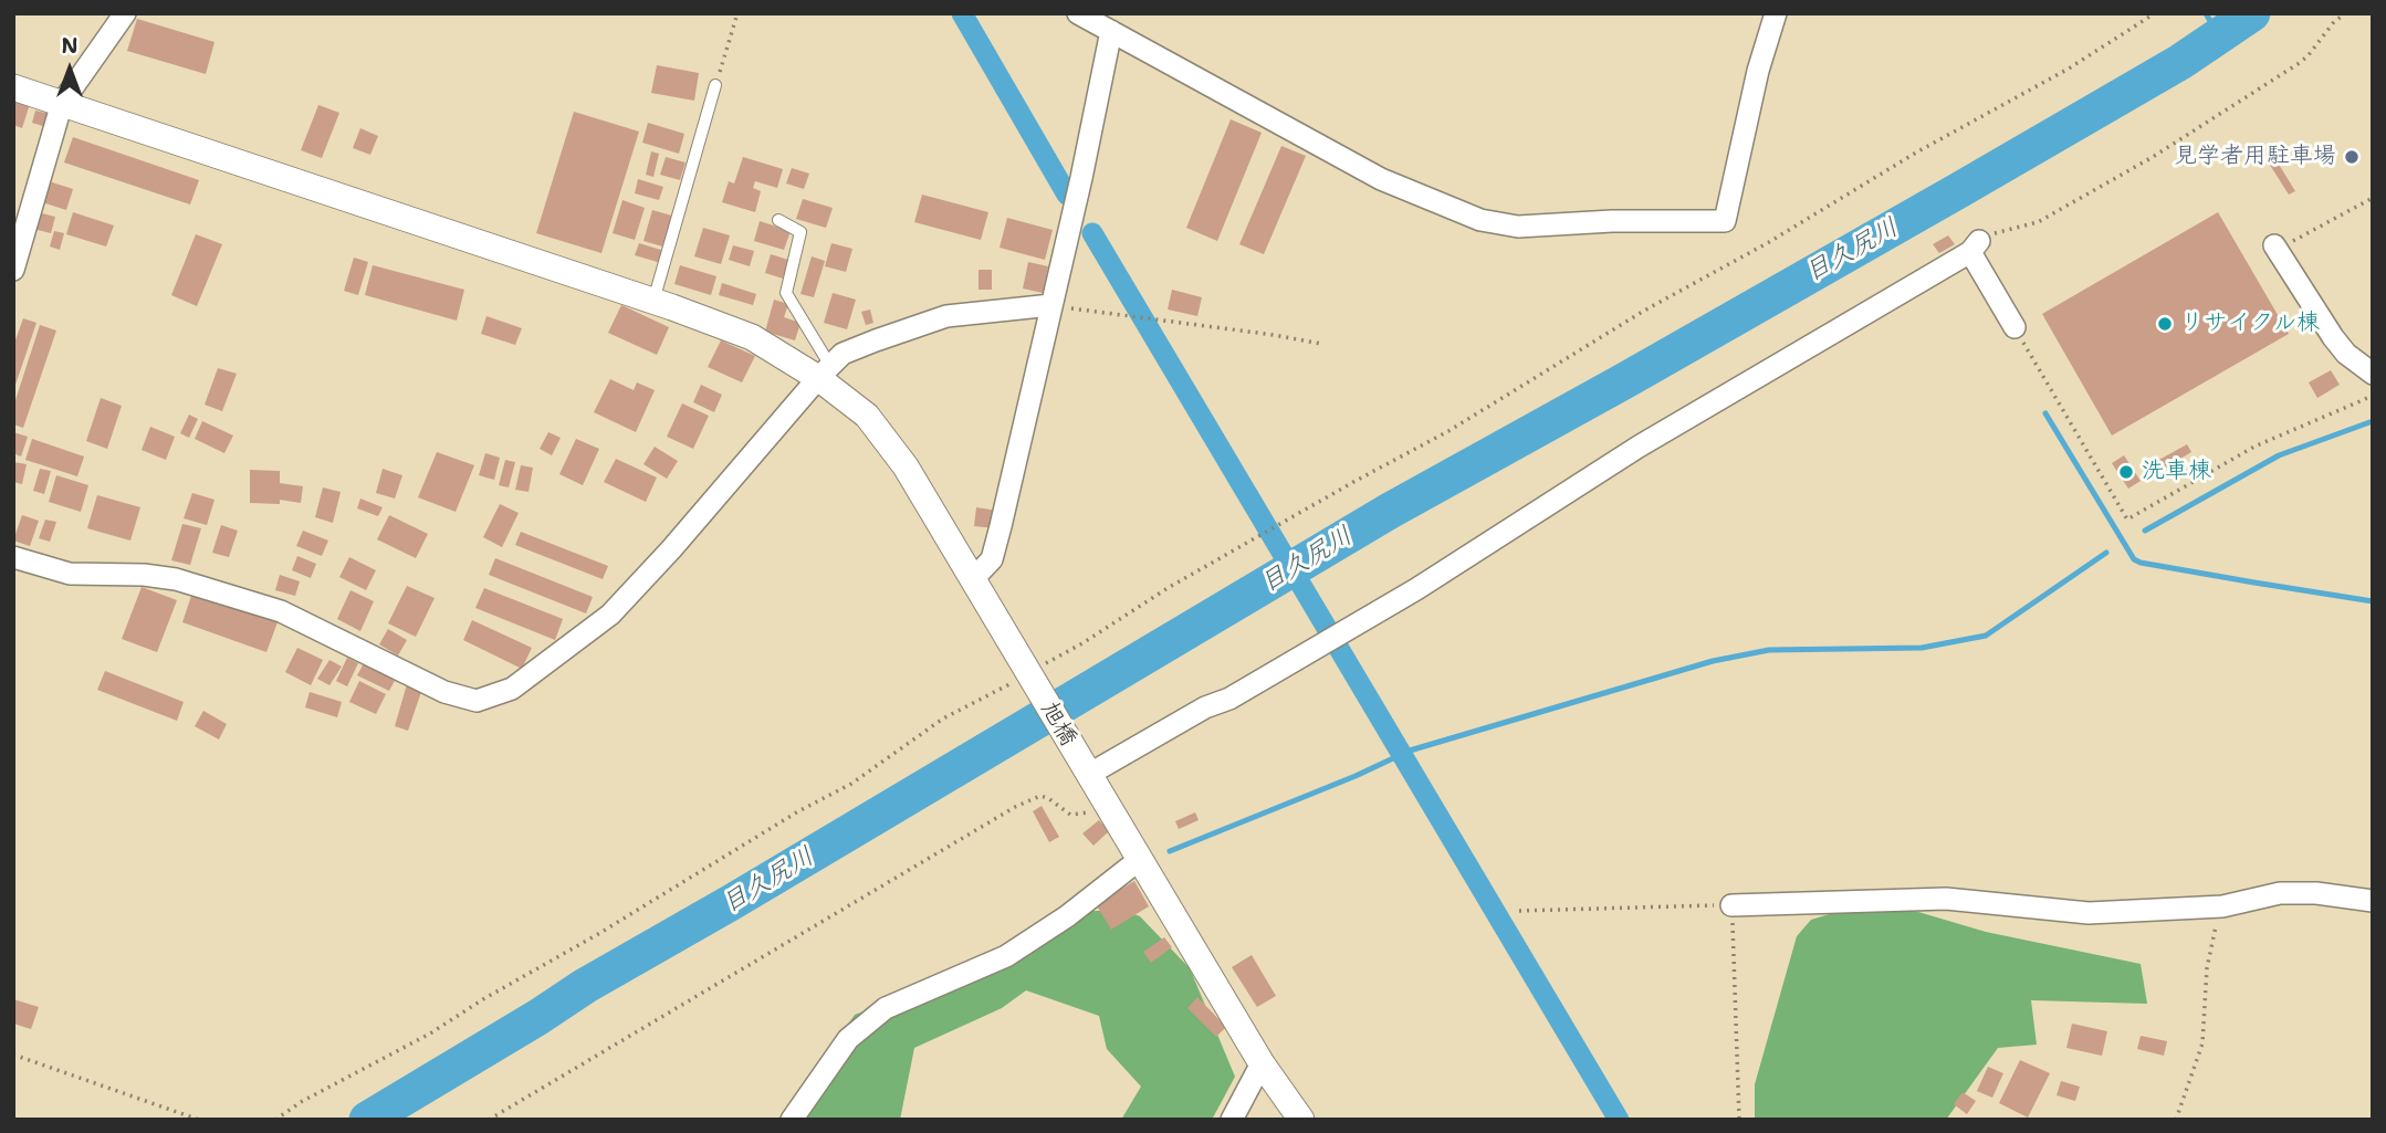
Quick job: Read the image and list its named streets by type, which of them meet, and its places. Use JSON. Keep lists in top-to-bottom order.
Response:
{
  "streets": {
    "street": ["旭橋"]
  },
  "water": ["目久尻川"],
  "places": ["見学者用駐車場", "リサイクル棟", "洗車棟"],
  "north": "top"
}
